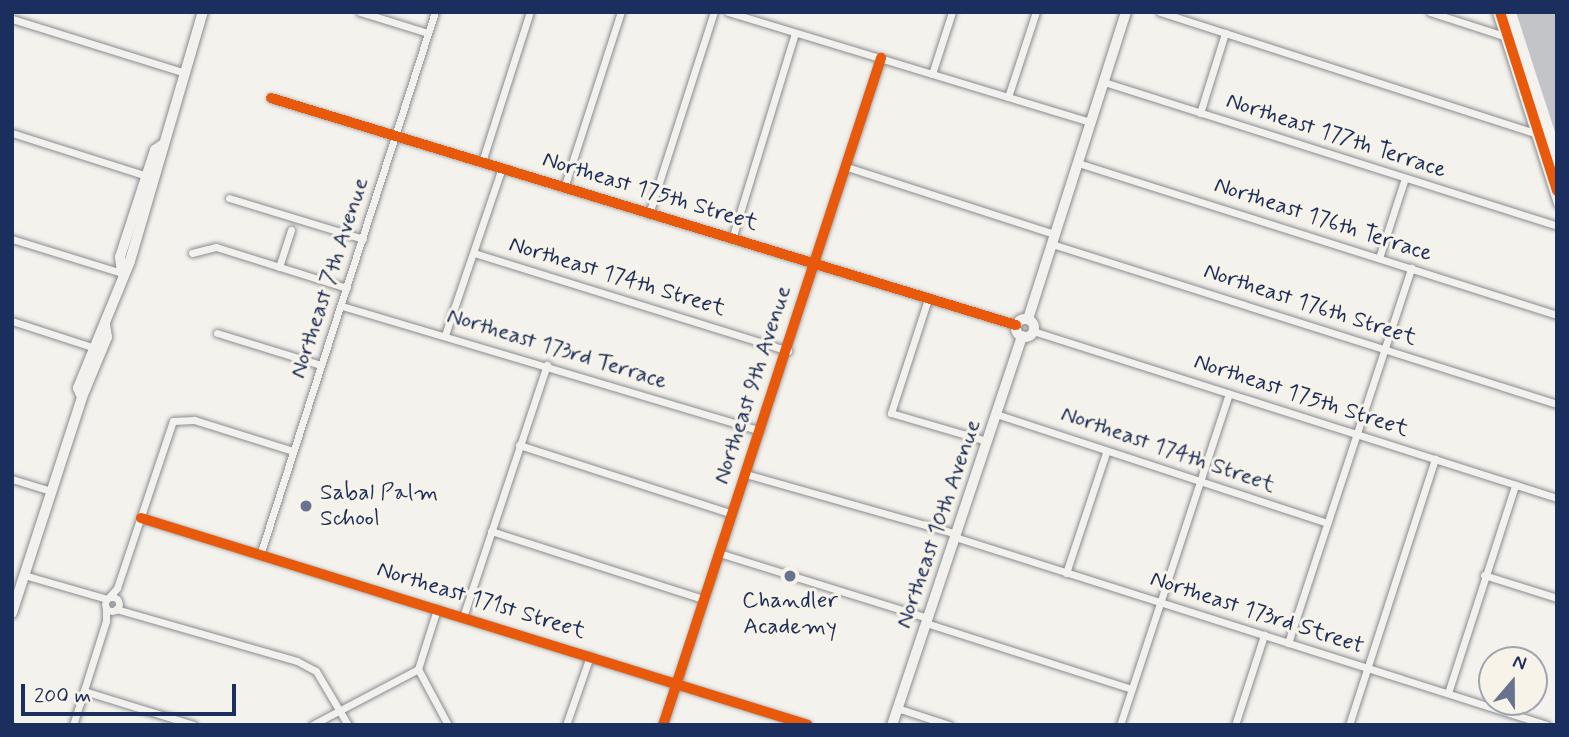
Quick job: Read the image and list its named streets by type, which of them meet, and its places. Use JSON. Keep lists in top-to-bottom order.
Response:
{
  "streets": {
    "main road": ["Northeast 10th Avenue"],
    "street": [
      "Northeast 177th Terrace",
      "Northeast 175th Street",
      "Northeast 176th Terrace",
      "Northeast 174th Street",
      "Northeast 7th Avenue",
      "Northeast 176th Street",
      "Northeast 173rd Terrace",
      "Northeast 9th Avenue",
      "Northeast 171st Street",
      "Northeast 173rd Street"
    ]
  },
  "crossings": [
    ["Northeast 175th Street", "Northeast 7th Avenue"],
    ["Northeast 175th Street", "Northeast 9th Avenue"],
    ["Northeast 174th Street", "Northeast 9th Avenue"],
    ["Northeast 174th Street", "Northeast 10th Avenue"],
    ["Northeast 7th Avenue", "Northeast 173rd Terrace"],
    ["Northeast 7th Avenue", "Northeast 171st Street"],
    ["Northeast 176th Street", "Northeast 9th Avenue"],
    ["Northeast 173rd Terrace", "Northeast 9th Avenue"],
    ["Northeast 9th Avenue", "Northeast 171st Street"],
    ["Northeast 9th Avenue", "Northeast 173rd Street"],
    ["Northeast 10th Avenue", "Northeast 173rd Street"]
  ],
  "places": ["Sabal Palm School", "Chandler Academy"],
  "scale_bar": "200 m",
  "north": "top"
}
